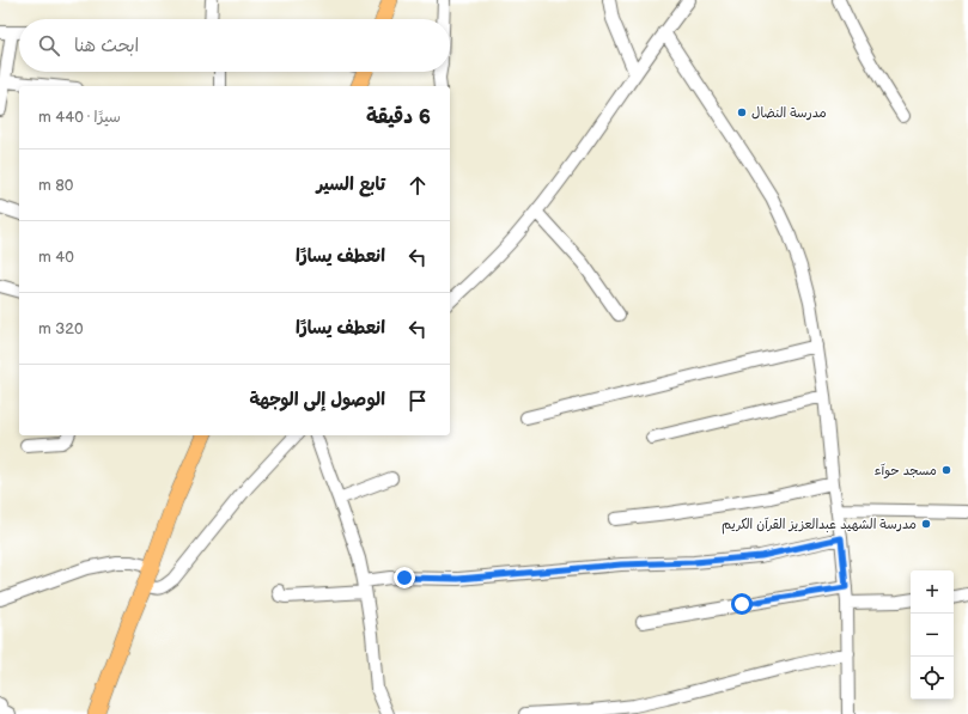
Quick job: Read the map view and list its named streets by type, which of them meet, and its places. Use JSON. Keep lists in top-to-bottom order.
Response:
{
  "places": ["مدرسة النضال", "مسجد حوآء", "مدرسة الشهيد عبدالعزيز القرآن الكريم"],
  "page": {
    "search": "ابحث هنا",
    "heading": ["6 دقيقة", "سيرًا · 440 m"],
    "list": [
      ["تابع السير", "80 m"],
      ["انعطف يسارًا", "40 m"],
      ["انعطف يسارًا", "320 m"],
      "الوصول إلى الوجهة"
    ],
    "map_buttons": ["+", "−"]
  }
}
